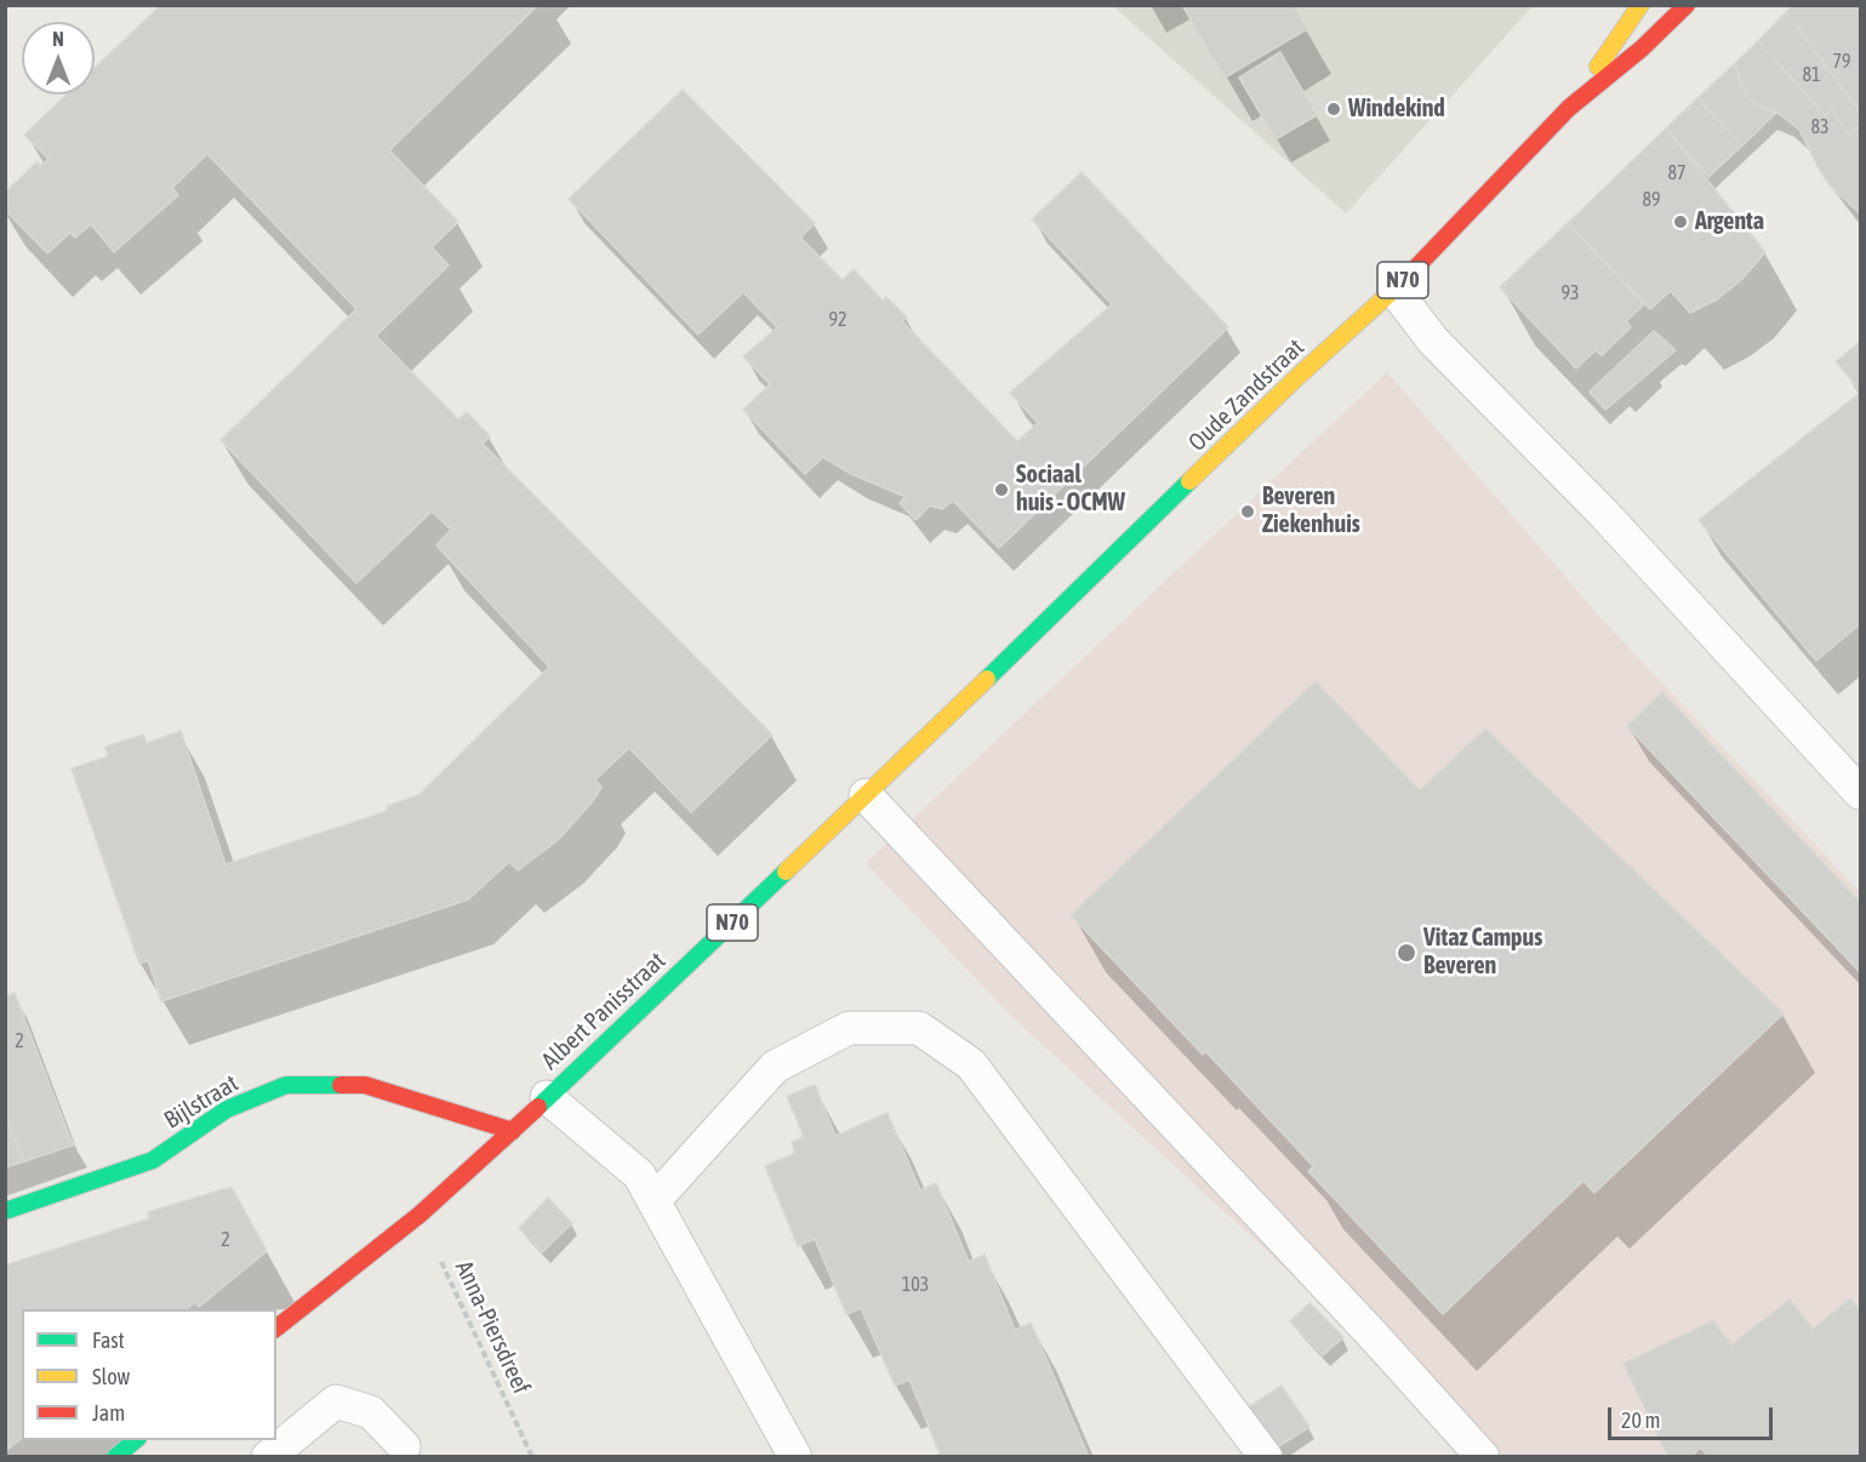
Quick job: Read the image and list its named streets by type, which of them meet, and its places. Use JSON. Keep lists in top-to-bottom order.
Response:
{
  "streets": {
    "main road": [
      "N70",
      "Oude Zandstraat",
      "Albert Panisstraat",
      "Bijlstraat"
    ],
    "path": ["Anna-Piersdreef"]
  },
  "crossings": [
    ["Oude Zandstraat", "Albert Panisstraat"],
    ["Albert Panisstraat", "Bijlstraat"],
    ["Albert Panisstraat", "Anna-Piersdreef"]
  ],
  "places": [
    "Windekind",
    "Argenta",
    "Sociaal huis - OCMW",
    "Beveren Ziekenhuis",
    "Vitaz Campus Beveren"
  ],
  "house_numbers": [
    "79",
    "81",
    "83",
    "87",
    "89",
    "93",
    "92",
    "2",
    "2",
    "103"
  ],
  "legend": ["Fast", "Slow", "Jam"],
  "scale_bar": "20 m",
  "north": "top"
}
